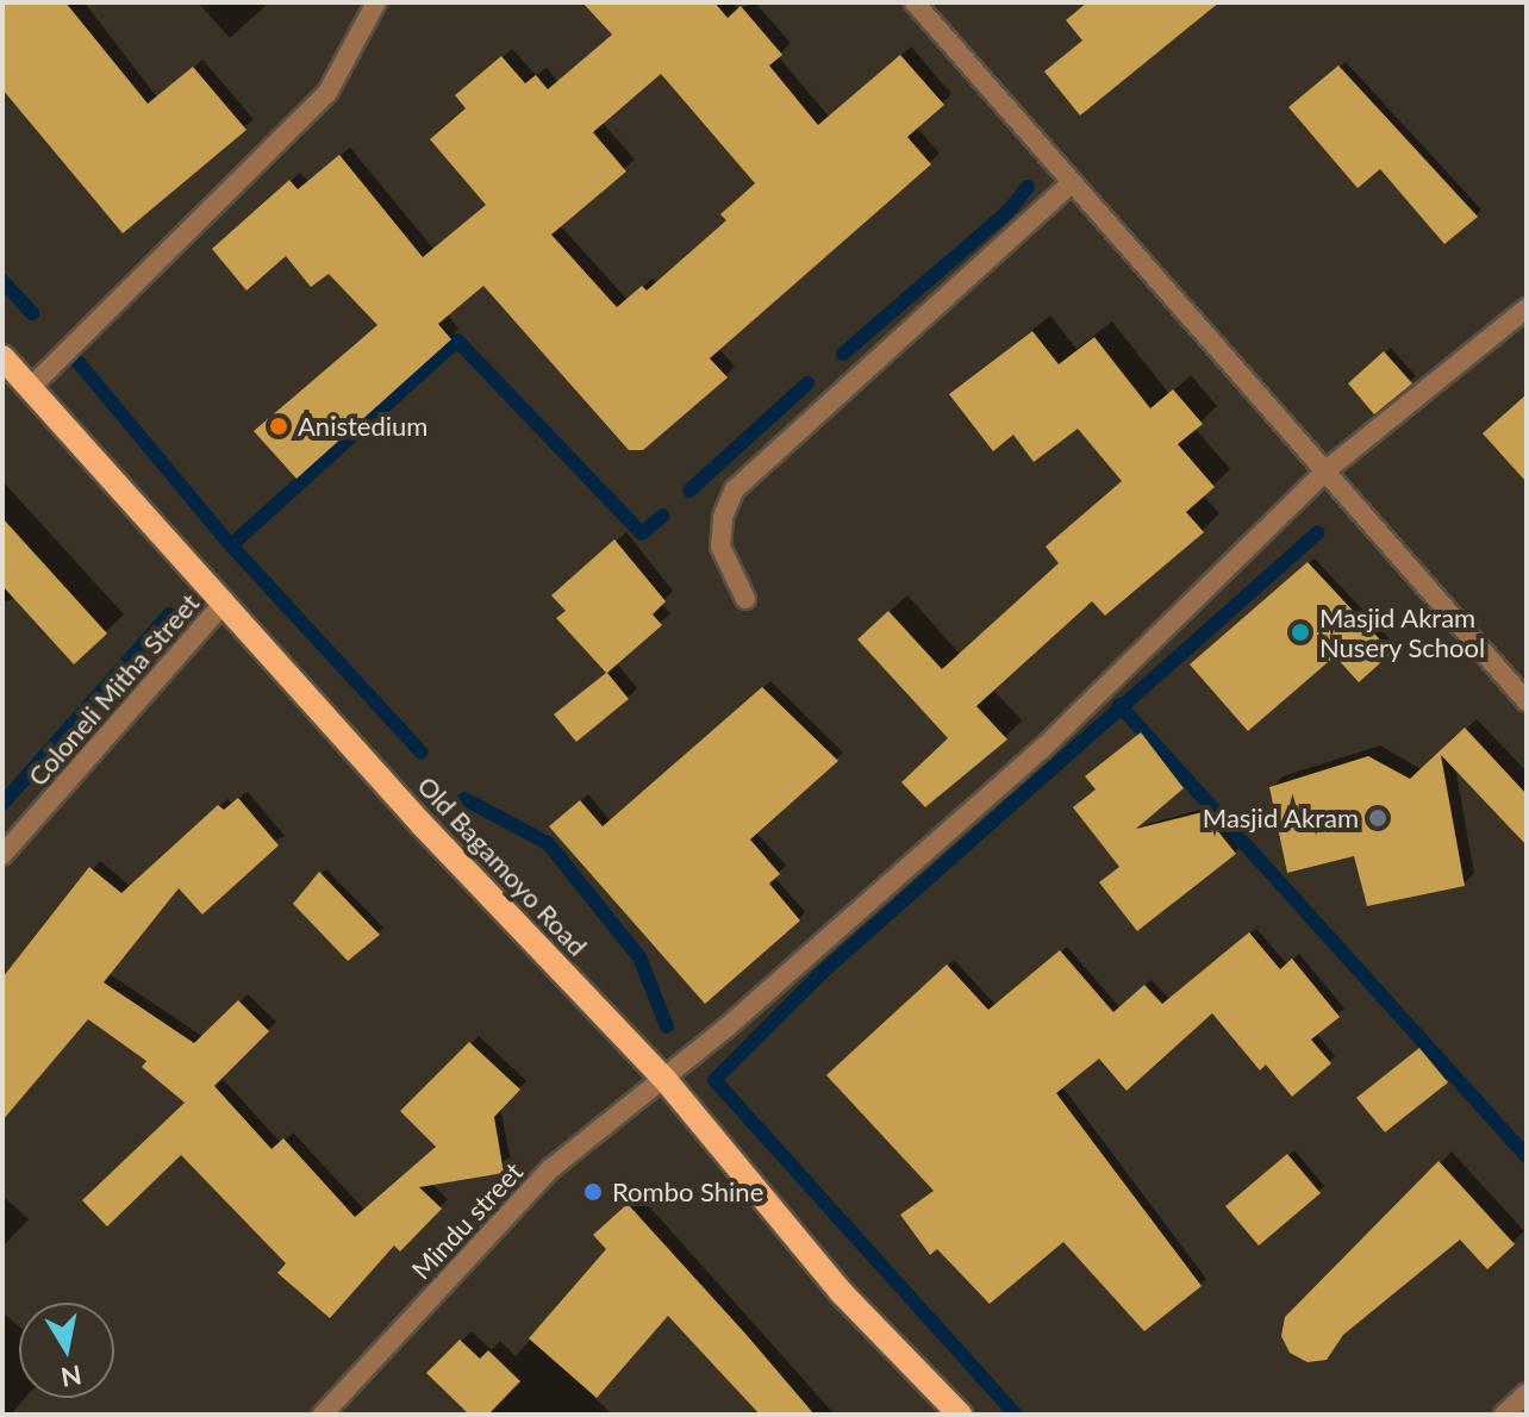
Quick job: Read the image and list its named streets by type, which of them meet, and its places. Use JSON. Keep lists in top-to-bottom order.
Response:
{
  "streets": {
    "main road": ["Old Bagamoyo Road"],
    "street": ["Coloneli Mitha Street", "Mindu street"]
  },
  "crossings": [
    ["Coloneli Mitha Street", "Old Bagamoyo Road"],
    ["Old Bagamoyo Road", "Mindu street"]
  ],
  "places": [
    "Anistedium",
    "Masjid Akram Nusery School",
    "Masjid Akram",
    "Rombo Shine"
  ],
  "north": "bottom"
}
